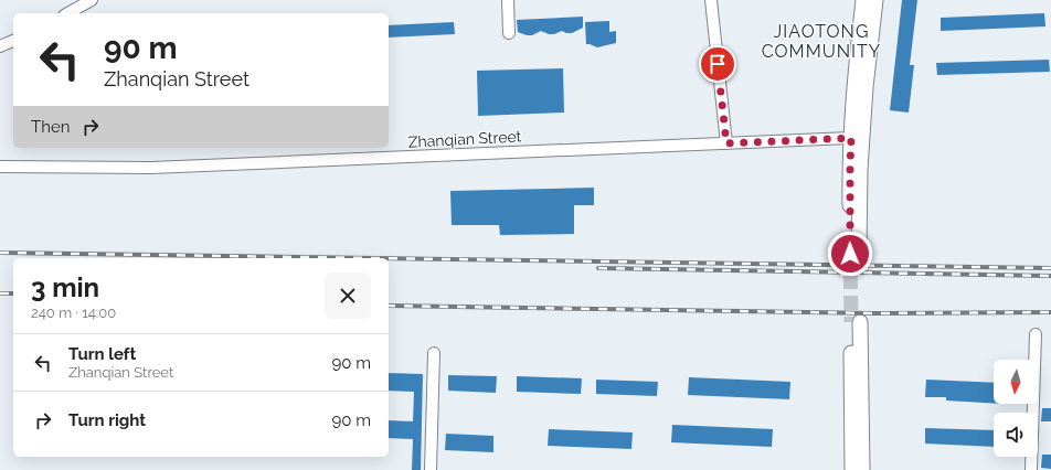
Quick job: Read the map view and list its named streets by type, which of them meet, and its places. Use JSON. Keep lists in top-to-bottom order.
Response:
{
  "streets": {
    "street": ["Zhanqian Street"]
  },
  "districts": ["JIAOTONG COMMUNITY"],
  "north": "bottom",
  "page": {
    "turn": ["90 m", "Zhanqian Street"],
    "then": "Then",
    "heading": ["3 min", "240 m · 14:00"],
    "list": [
      {
        "name": "Turn left",
        "note": "Zhanqian Street",
        "value": "90 m"
      },
      {
        "name": "Turn right",
        "value": "90 m"
      }
    ]
  }
}
